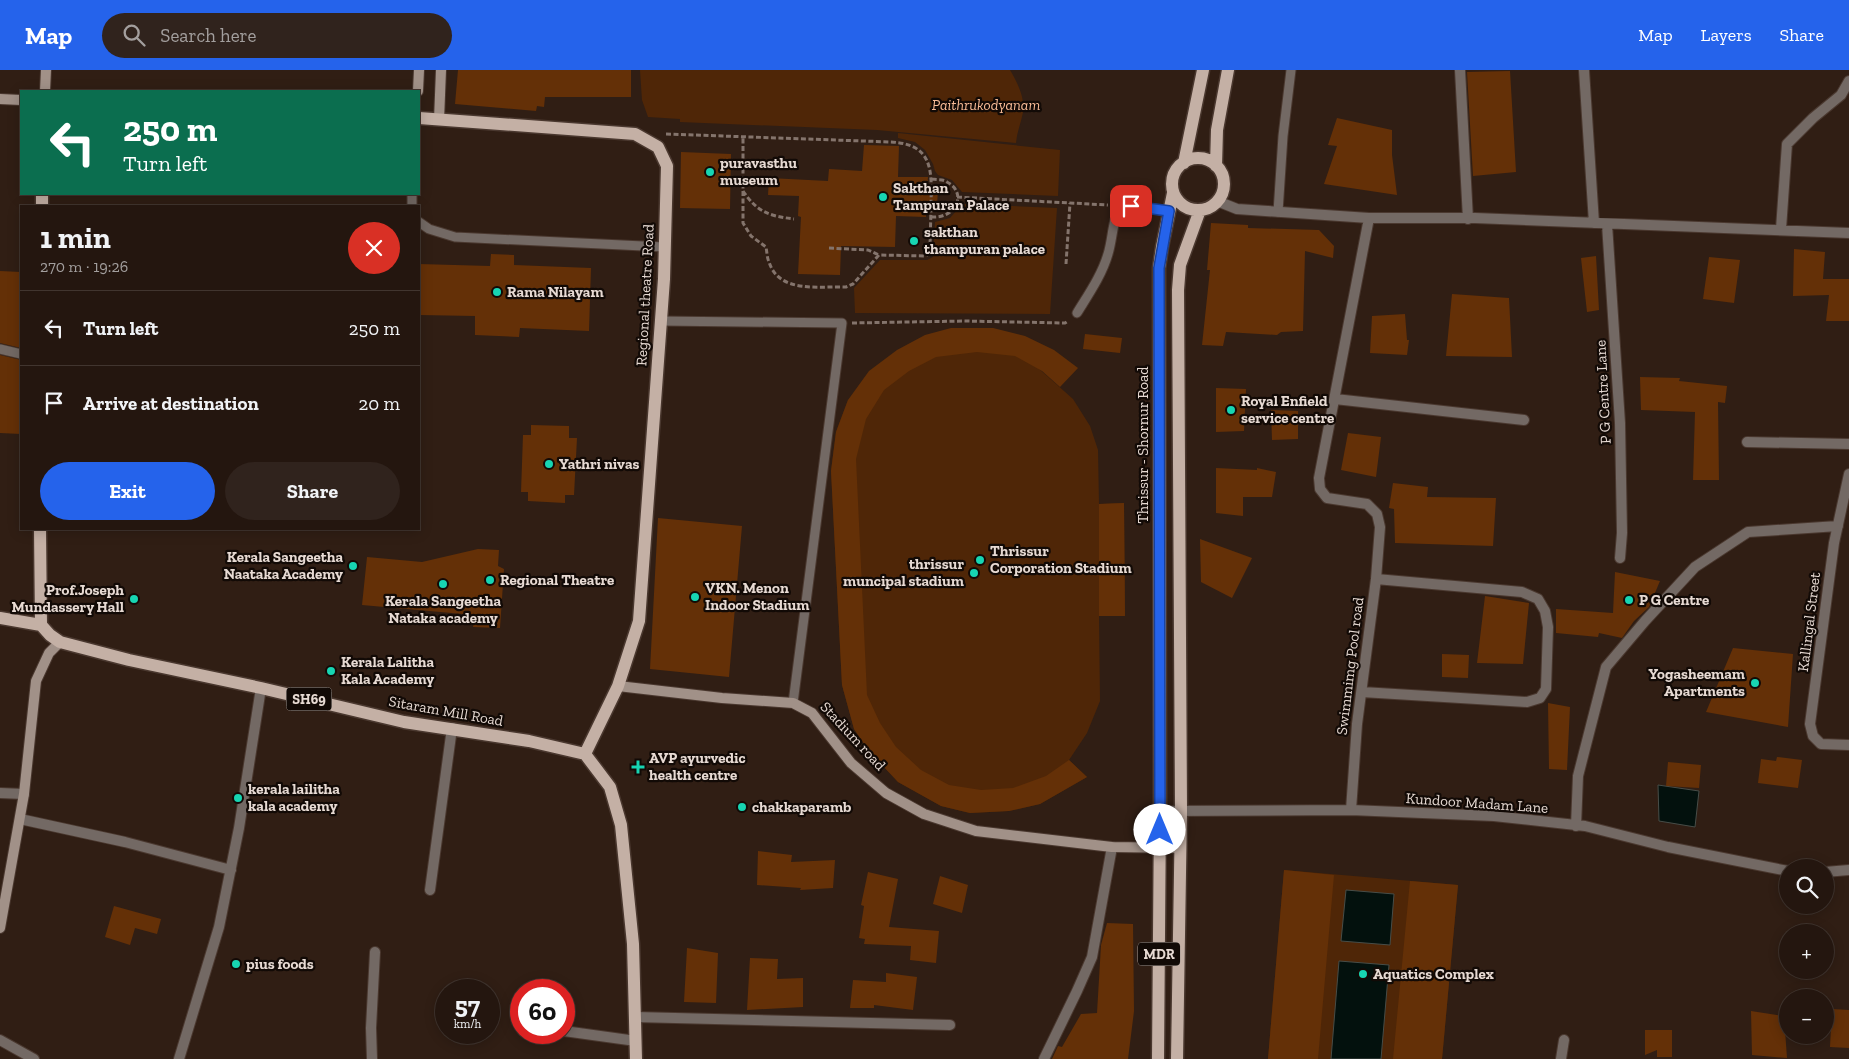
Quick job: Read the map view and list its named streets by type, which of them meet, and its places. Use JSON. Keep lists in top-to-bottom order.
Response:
{
  "streets": {
    "main road": [
      "Regional theatre Road",
      "Thrissur - Shornur Road",
      "SH69",
      "Sitaram Mill Road",
      "Stadium road",
      "MDR"
    ],
    "street": [
      "P G Centre Lane",
      "Kallingal Street",
      "Swimmimg Pool road",
      "Kundoor Madam Lane"
    ]
  },
  "crossings": [
    ["Regional theatre Road", "Stadium road"],
    ["Thrissur - Shornur Road", "Stadium road"],
    ["Thrissur - Shornur Road", "Kundoor Madam Lane"],
    ["Thrissur - Shornur Road", "MDR"],
    ["Swimmimg Pool road", "Kundoor Madam Lane"],
    ["Stadium road", "MDR"],
    ["Kundoor Madam Lane", "MDR"]
  ],
  "parks": ["Paithrukodyanam"],
  "places": {
    "other": [
      "puravasthu museum",
      "Sakthan Tampuran Palace",
      "sakthan thampuran palace",
      "Rama Nilayam",
      "Royal Enfield service centre",
      "Yathri nivas",
      "Thrissur Corporation Stadium",
      "Kerala Sangeetha Naataka Academy",
      "thrissur muncipal stadium",
      "Regional Theatre",
      "Kerala Sangeetha Nataka academy",
      "VKN. Menon Indoor Stadium",
      "Prof.Joseph Mundassery Hall",
      "P G Centre",
      "Kerala Lalitha Kala Academy",
      "Yogasheemam Apartments",
      "kerala lailitha kala academy",
      "chakkaparamb",
      "pius foods",
      "Aquatics Complex"
    ],
    "health": ["AVP ayurvedic health centre"]
  },
  "page": {
    "header": "Map",
    "search": "Search here",
    "nav": ["Map", "Layers", "Share"],
    "turn": ["250 m", "Turn left"],
    "heading": ["1 min", "270 m · 19:26"],
    "list": [
      {
        "name": "Turn left",
        "value": "250 m"
      },
      {
        "name": "Arrive at destination",
        "value": "20 m"
      }
    ],
    "buttons": ["Exit", "Share"],
    "map_buttons": ["+", "−"],
    "speed": "57 km/h",
    "limit": "60"
  }
}
